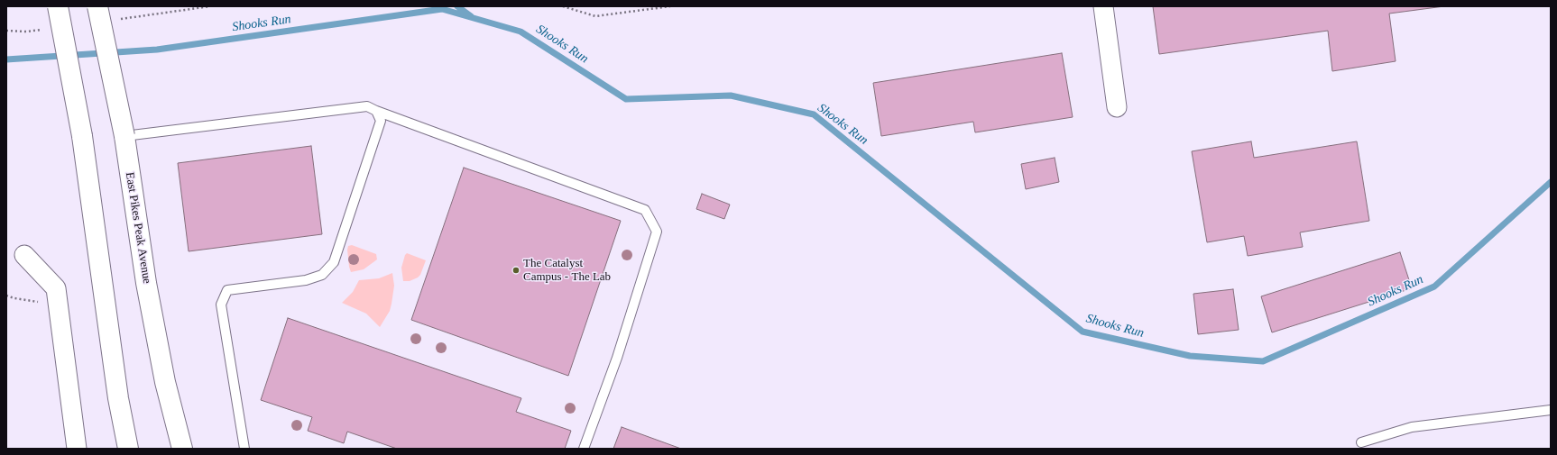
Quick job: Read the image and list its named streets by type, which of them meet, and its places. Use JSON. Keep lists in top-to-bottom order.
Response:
{
  "streets": {
    "main road": ["East Pikes Peak Avenue"]
  },
  "water": ["Shooks Run"],
  "places": ["The Catalyst Campus - The Lab"]
}
